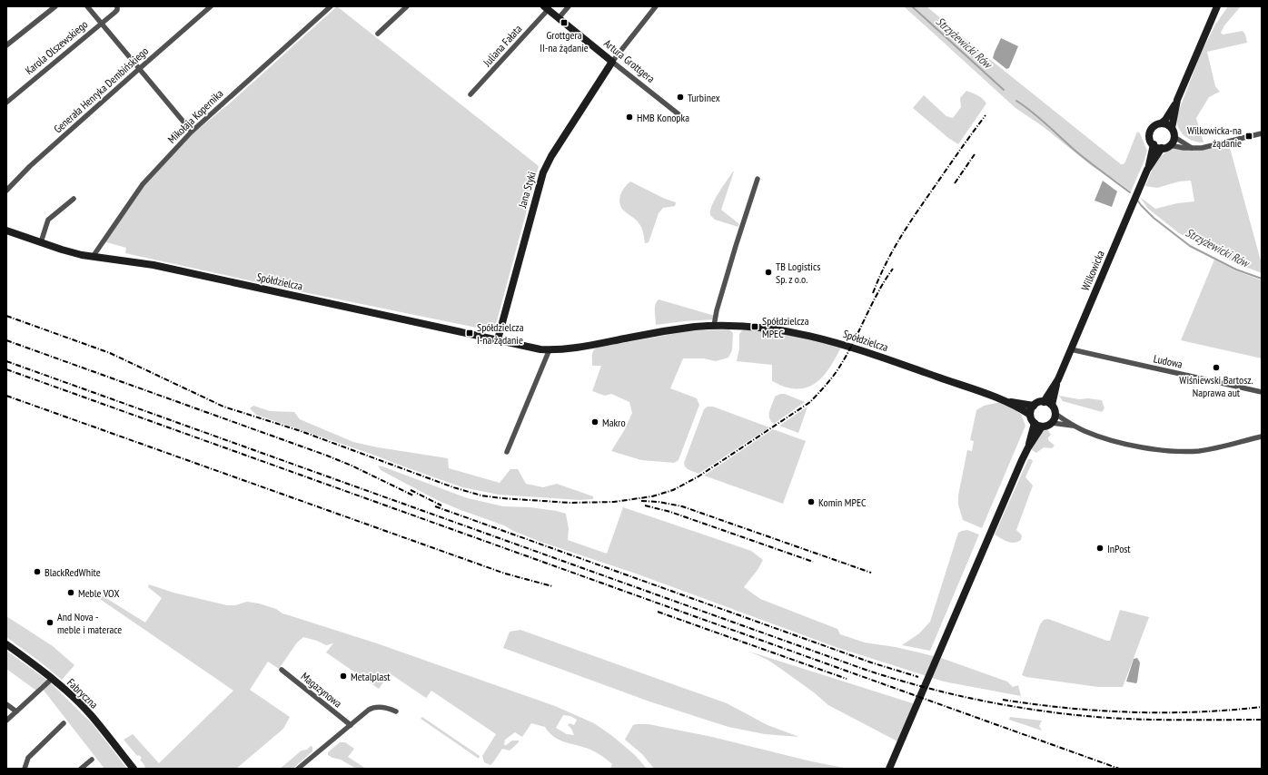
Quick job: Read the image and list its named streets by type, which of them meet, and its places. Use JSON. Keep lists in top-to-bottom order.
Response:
{
  "streets": {
    "street": [
      "Juliana Fałata",
      "Karola Olszewskiego",
      "Artura Grottgera",
      "Generała Henryka Dembińskiego",
      "Mikołaja Kopernika",
      "Jana Styki",
      "Wilkowicka",
      "Spółdzielcza",
      "Ludowa",
      "Magazynowa",
      "Fabryczna"
    ]
  },
  "crossings": [
    ["Juliana Fałata", "Artura Grottgera"],
    ["Artura Grottgera", "Jana Styki"],
    ["Mikołaja Kopernika", "Spółdzielcza"],
    ["Jana Styki", "Spółdzielcza"],
    ["Wilkowicka", "Spółdzielcza"],
    ["Wilkowicka", "Ludowa"]
  ],
  "water": ["Strzyżewicki Rów"],
  "places": {
    "transit": [
      "Grottgera II-na żądanie",
      "Wilkowicka-na żądanie",
      "Spółdzielcza MPEC",
      "Spółdzielcza I-na żądanie"
    ],
    "other": [
      "Turbinex",
      "HMB Konopka",
      "TB Logistics Sp. z o.o.",
      "Wiśniewski Bartosz. Naprawa aut",
      "Makro",
      "Komin MPEC",
      "InPost",
      "BlackRedWhite",
      "Meble VOX",
      "And Nova - meble i materace",
      "Metalplast"
    ]
  }
}
